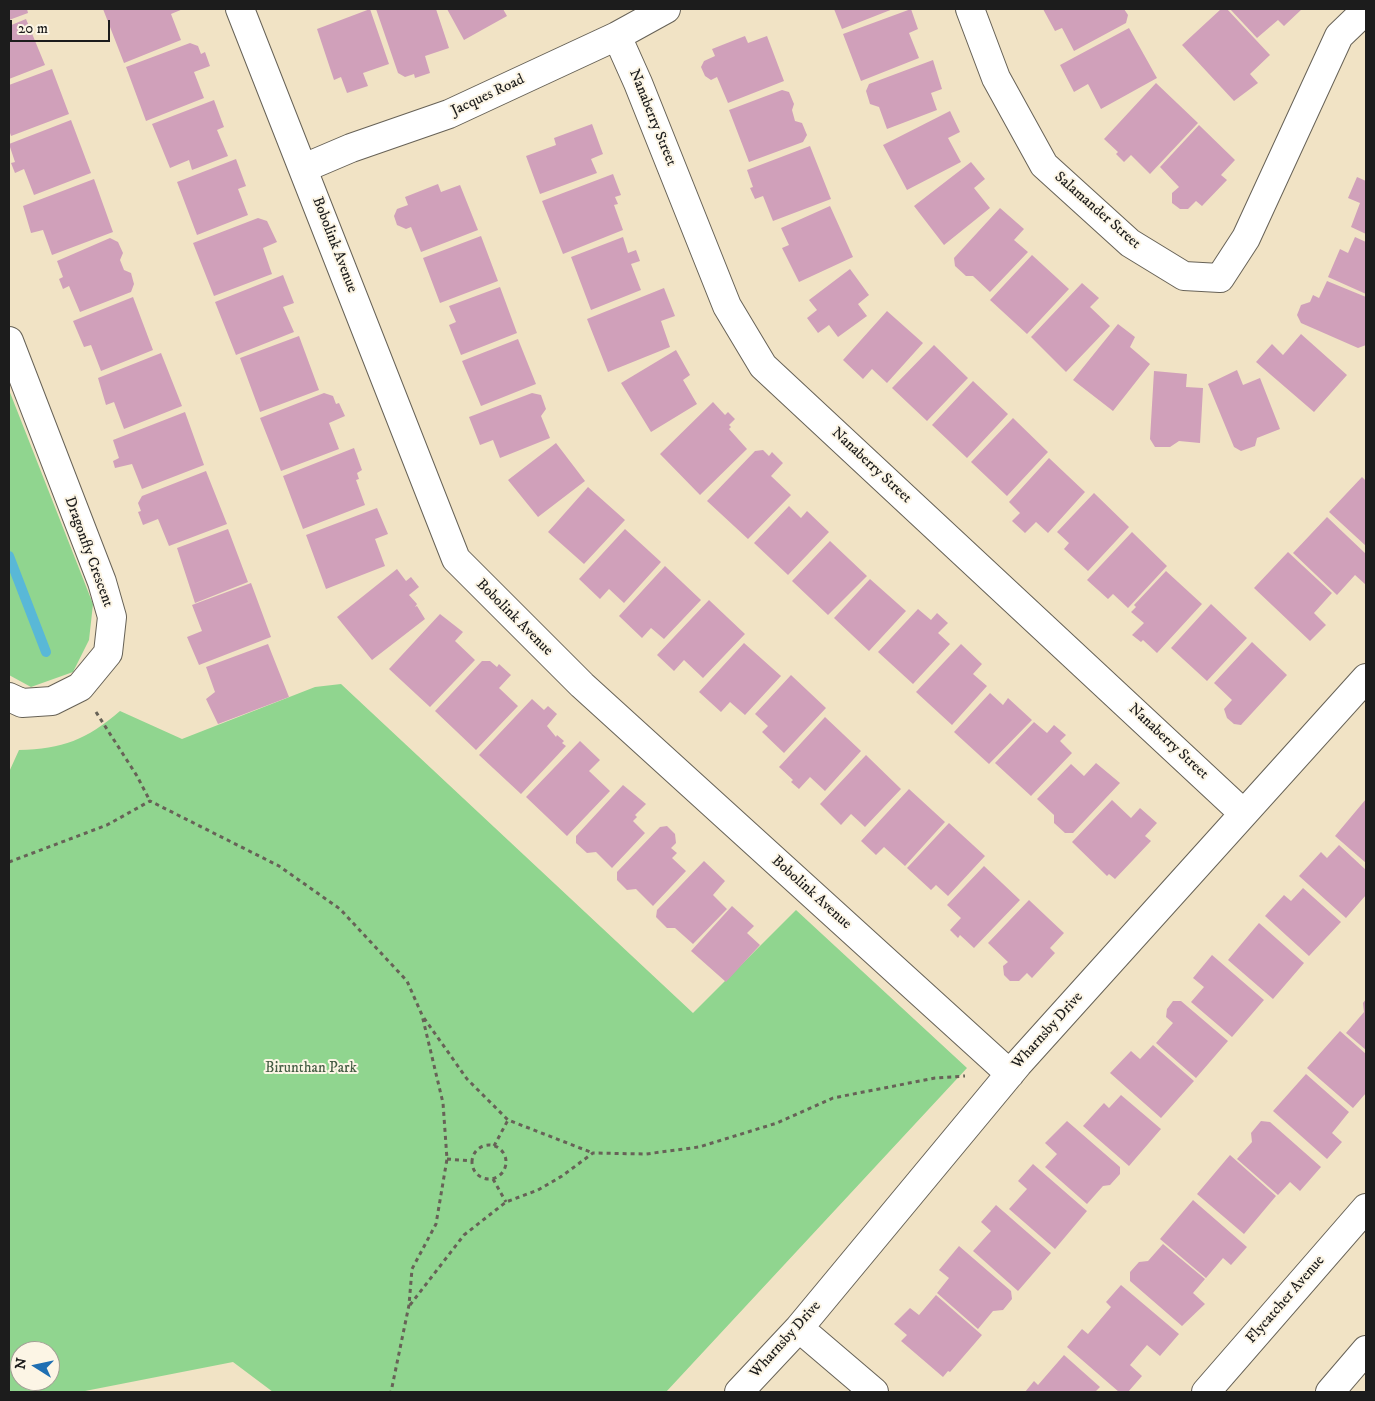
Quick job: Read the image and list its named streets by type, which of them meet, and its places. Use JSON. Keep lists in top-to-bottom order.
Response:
{
  "streets": {
    "street": [
      "Jacques Road",
      "Nanaberry Street",
      "Salamander Street",
      "Bobolink Avenue",
      "Dragonfly Crescent",
      "Wharnsby Drive",
      "Flycatcher Avenue"
    ]
  },
  "crossings": [
    ["Jacques Road", "Nanaberry Street"],
    ["Jacques Road", "Bobolink Avenue"],
    ["Nanaberry Street", "Wharnsby Drive"],
    ["Bobolink Avenue", "Wharnsby Drive"]
  ],
  "parks": ["Birunthan Park"],
  "scale_bar": "20 m",
  "north": "left"
}
